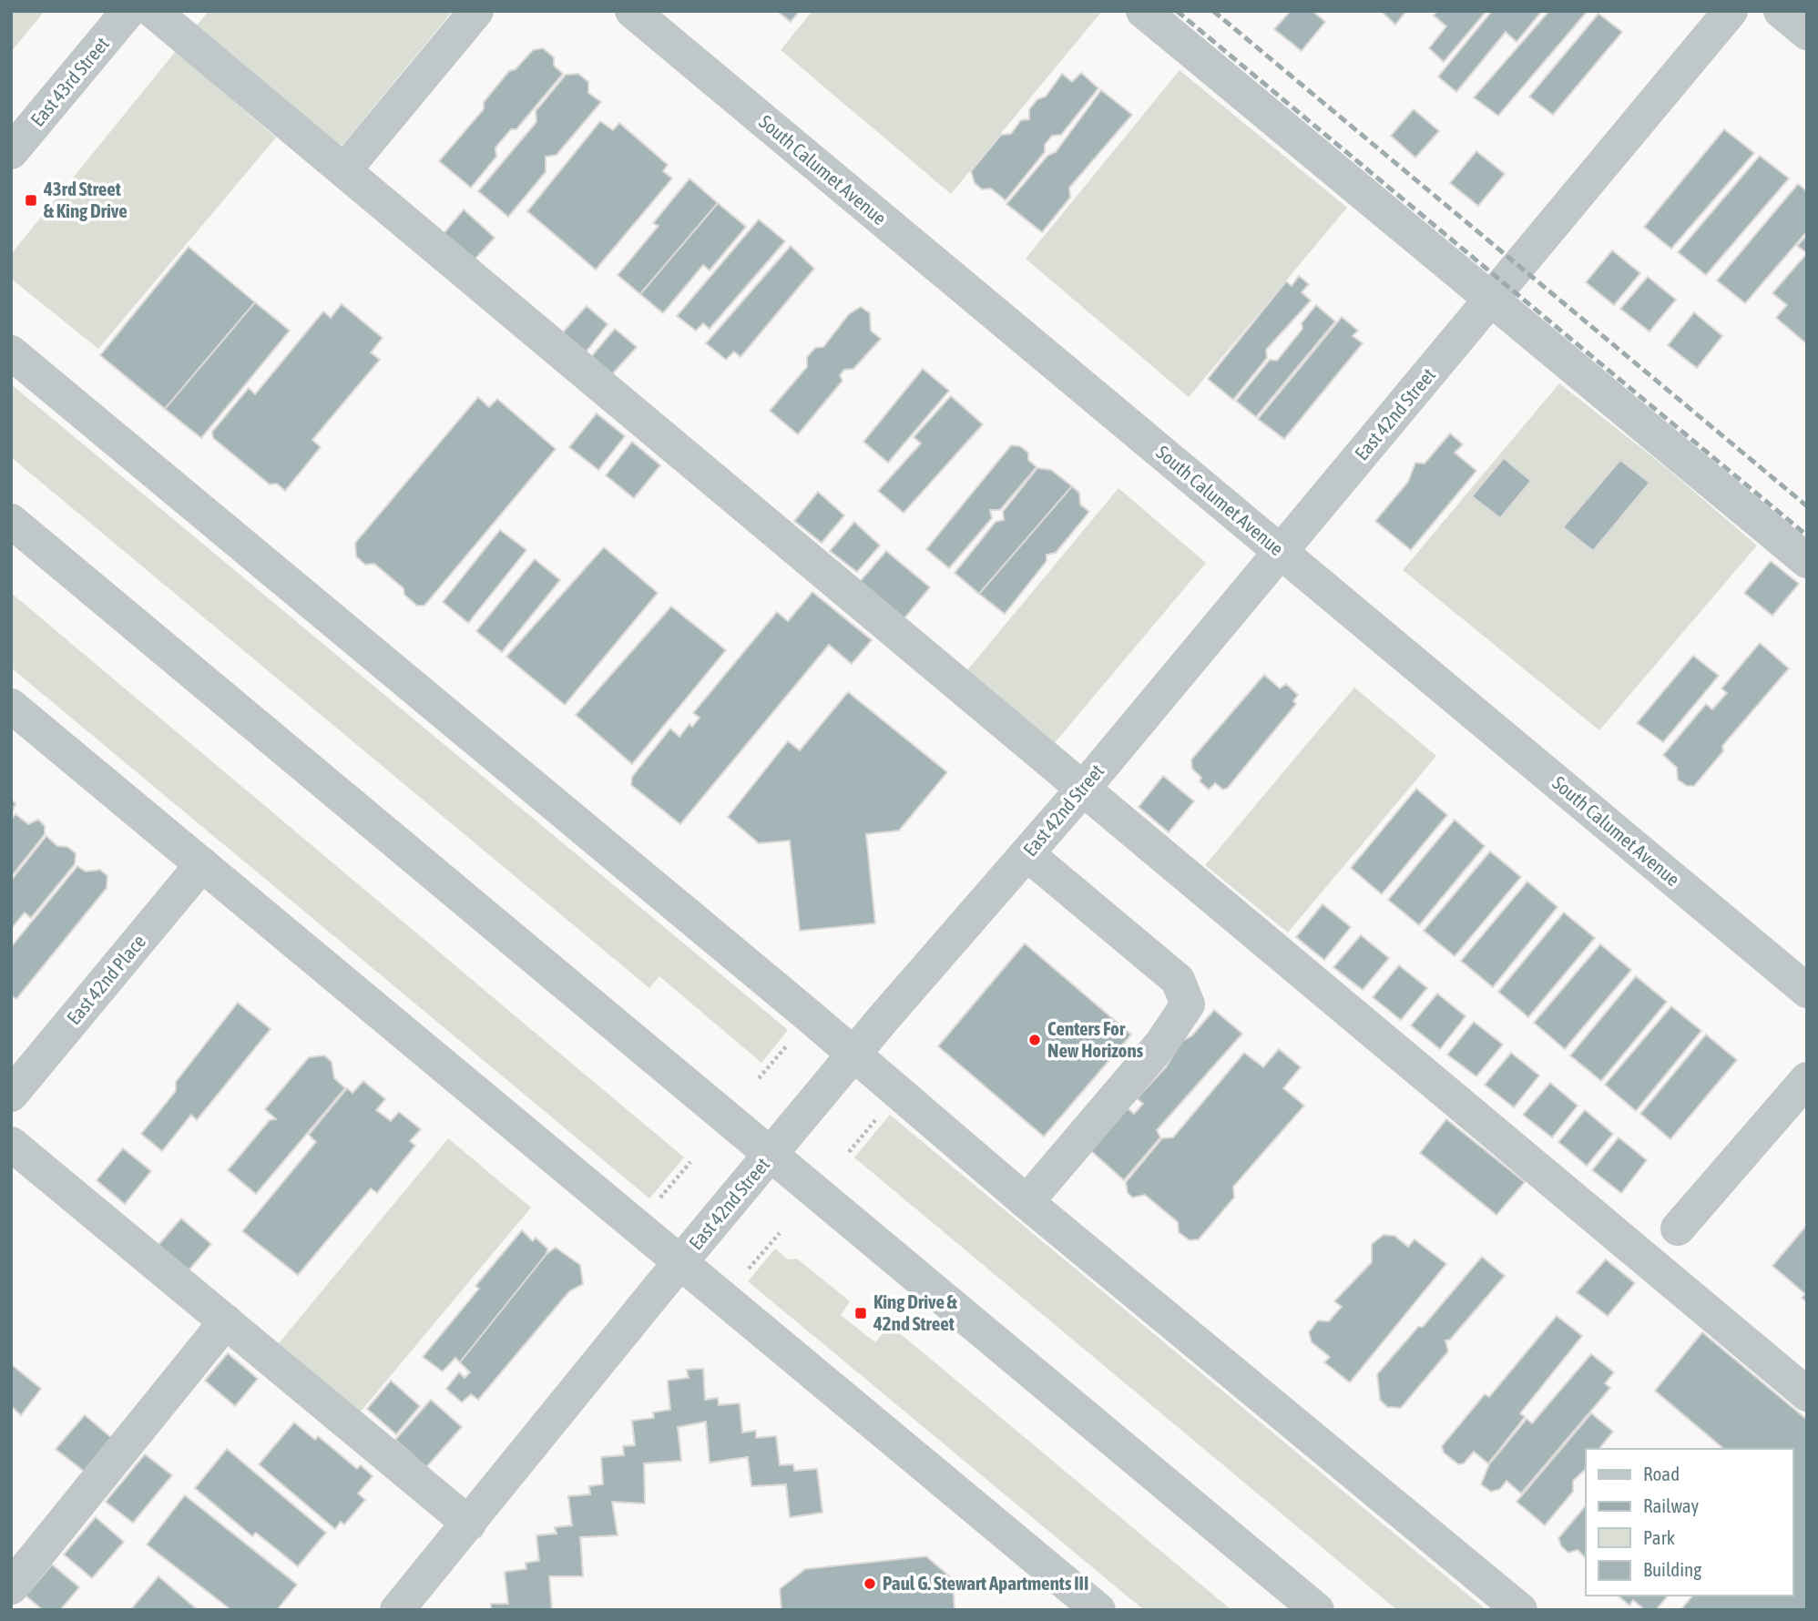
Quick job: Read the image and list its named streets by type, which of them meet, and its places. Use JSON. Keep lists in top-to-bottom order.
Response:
{
  "streets": {
    "street": [
      "East 43rd Street",
      "South Calumet Avenue",
      "East 42nd Street",
      "East 42nd Place"
    ]
  },
  "crossings": [
    ["South Calumet Avenue", "East 42nd Street"]
  ],
  "places": {
    "transit": ["43rd Street & King Drive", "King Drive & 42nd Street"],
    "other": ["Centers For New Horizons", "Paul G. Stewart Apartments III"]
  },
  "legend": [
    "Road",
    "Railway",
    "Park",
    "Building"
  ]
}
